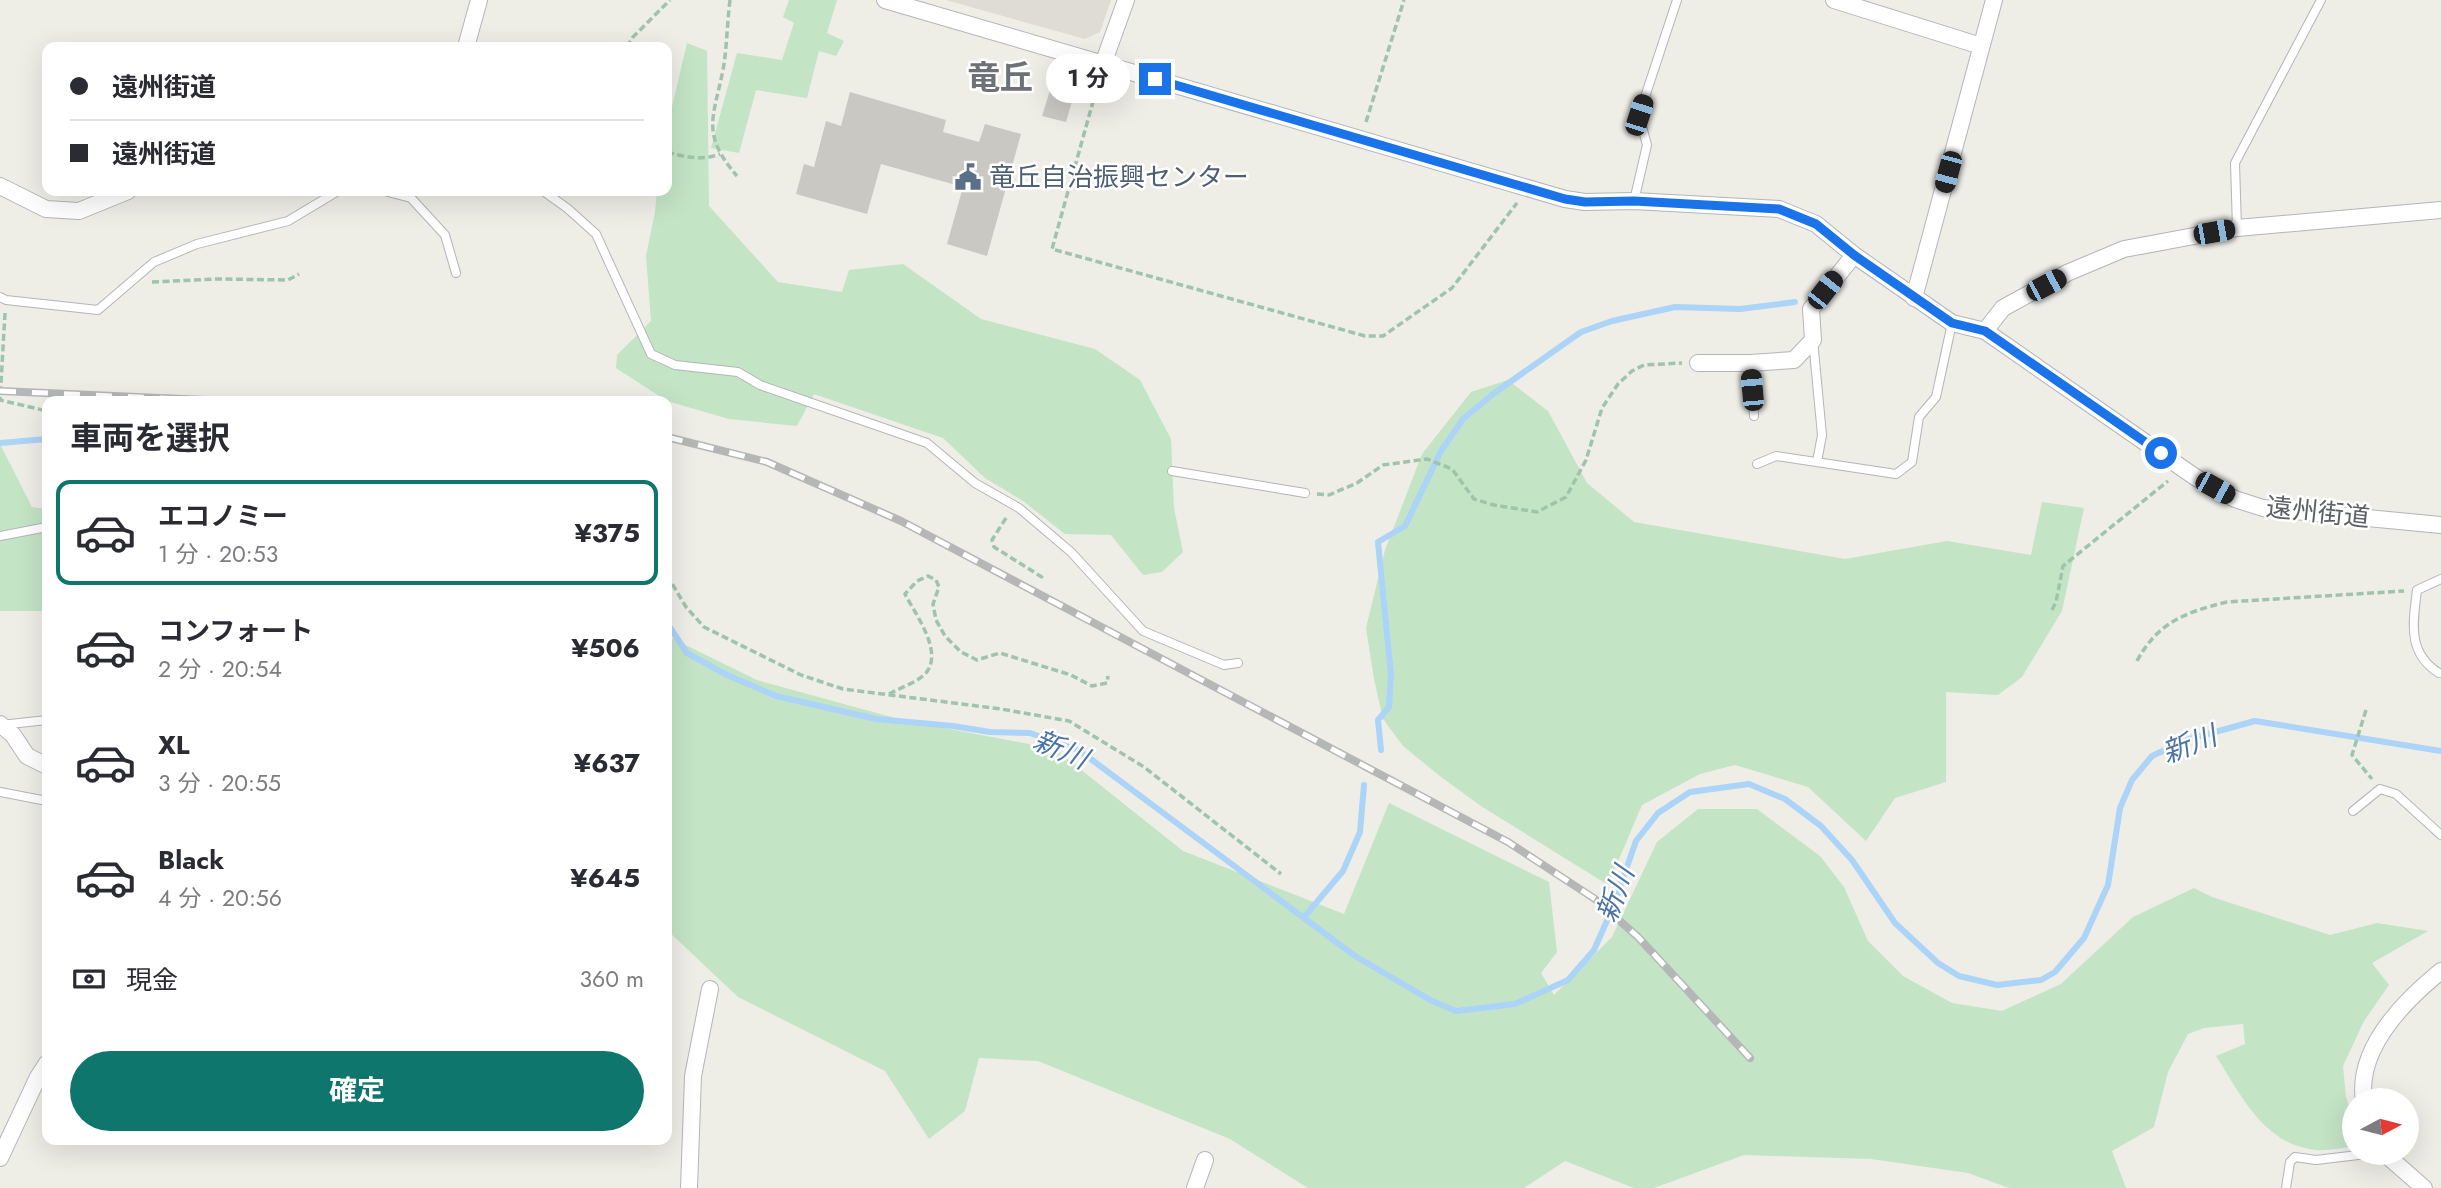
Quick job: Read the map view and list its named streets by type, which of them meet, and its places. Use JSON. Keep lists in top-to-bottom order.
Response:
{
  "streets": {
    "street": ["遠州街道"]
  },
  "districts": ["竜丘"],
  "water": ["新川"],
  "places": {
    "public building": ["竜丘自治振興センター"]
  },
  "north": "right",
  "page": {
    "banner": ["遠州街道", "遠州街道"],
    "bubble": "1 分",
    "heading": "車両を選択",
    "list": [
      {
        "name": "エコノミー",
        "note": "1 分 · 20:53",
        "value": "¥375"
      },
      {
        "name": "コンフォート",
        "note": "2 分 · 20:54",
        "value": "¥506"
      },
      {
        "name": "XL",
        "note": "3 分 · 20:55",
        "value": "¥637"
      },
      {
        "name": "Black",
        "note": "4 分 · 20:56",
        "value": "¥645"
      }
    ],
    "pay": ["現金", "360 m"],
    "buttons": "確定"
  }
}
